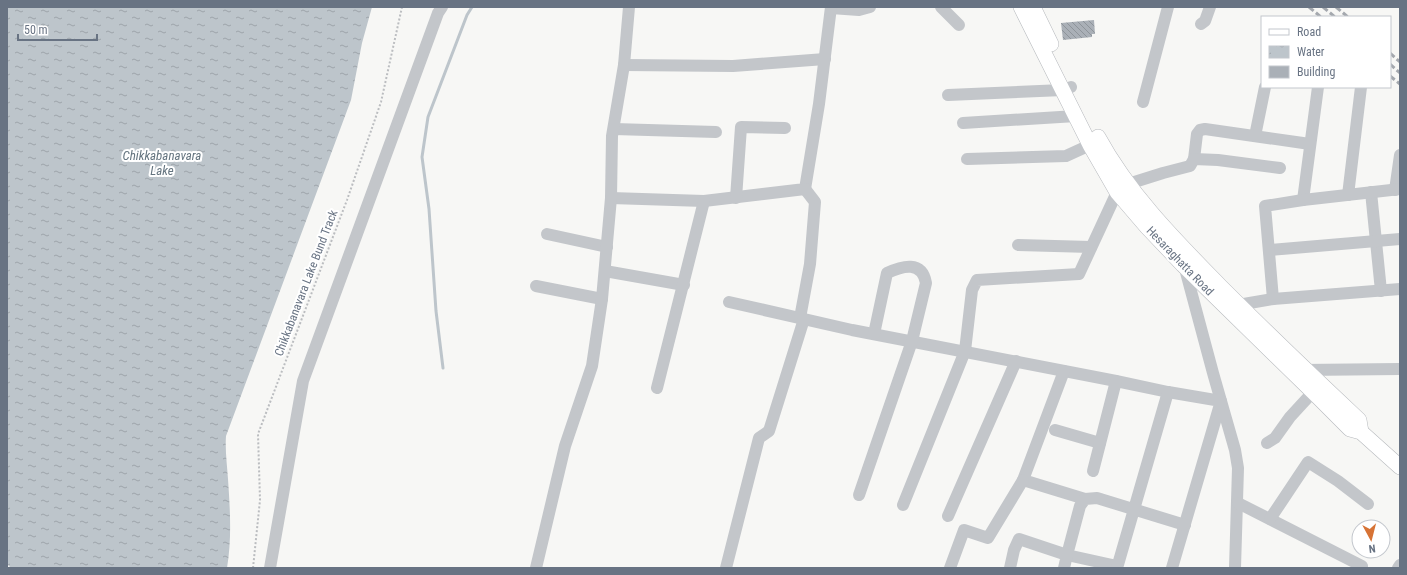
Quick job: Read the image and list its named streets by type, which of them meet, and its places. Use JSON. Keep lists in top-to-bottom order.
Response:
{
  "streets": {
    "path": ["Chikkabanavara Lake Bund Track"]
  },
  "water": ["Chikkabanavara Lake"],
  "legend": ["Road", "Water", "Building"],
  "scale_bar": "50 m",
  "north": "bottom"
}
